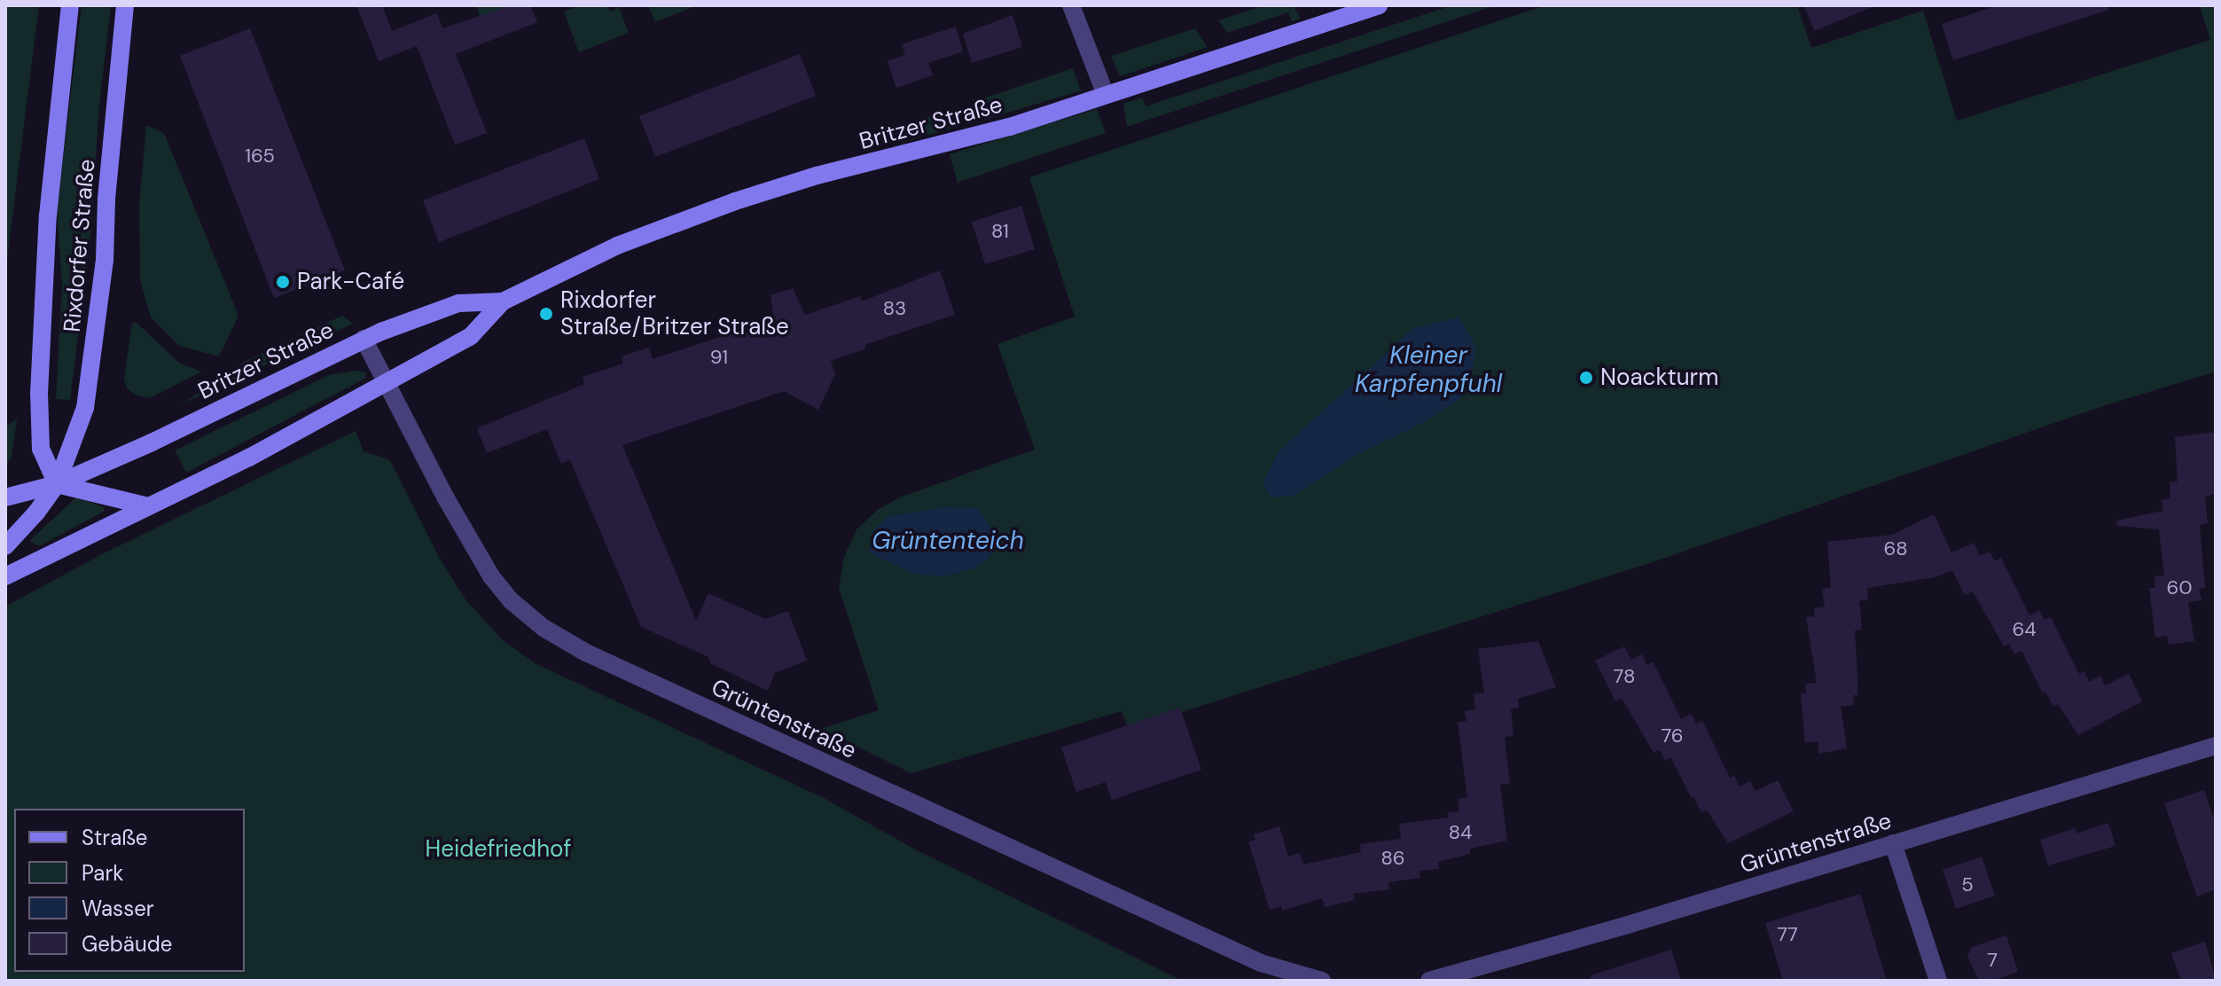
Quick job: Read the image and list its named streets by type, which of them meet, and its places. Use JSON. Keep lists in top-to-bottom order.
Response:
{
  "streets": {
    "main road": ["Britzer Straße", "Rixdorfer Straße"],
    "street": ["Grüntenstraße"]
  },
  "crossings": [
    ["Britzer Straße", "Rixdorfer Straße"],
    ["Britzer Straße", "Grüntenstraße"]
  ],
  "water": ["Kleiner Karpfenpfuhl", "Grüntenteich"],
  "parks": ["Heidefriedhof"],
  "places": ["Park-Café", "Rixdorfer Straße/Britzer Straße", "Noackturm"],
  "house_numbers": [
    "165",
    "81",
    "83",
    "91",
    "68",
    "60",
    "64",
    "78",
    "76",
    "84",
    "86",
    "5",
    "77",
    "7"
  ],
  "legend": [
    "Straße",
    "Park",
    "Wasser",
    "Gebäude"
  ]
}
